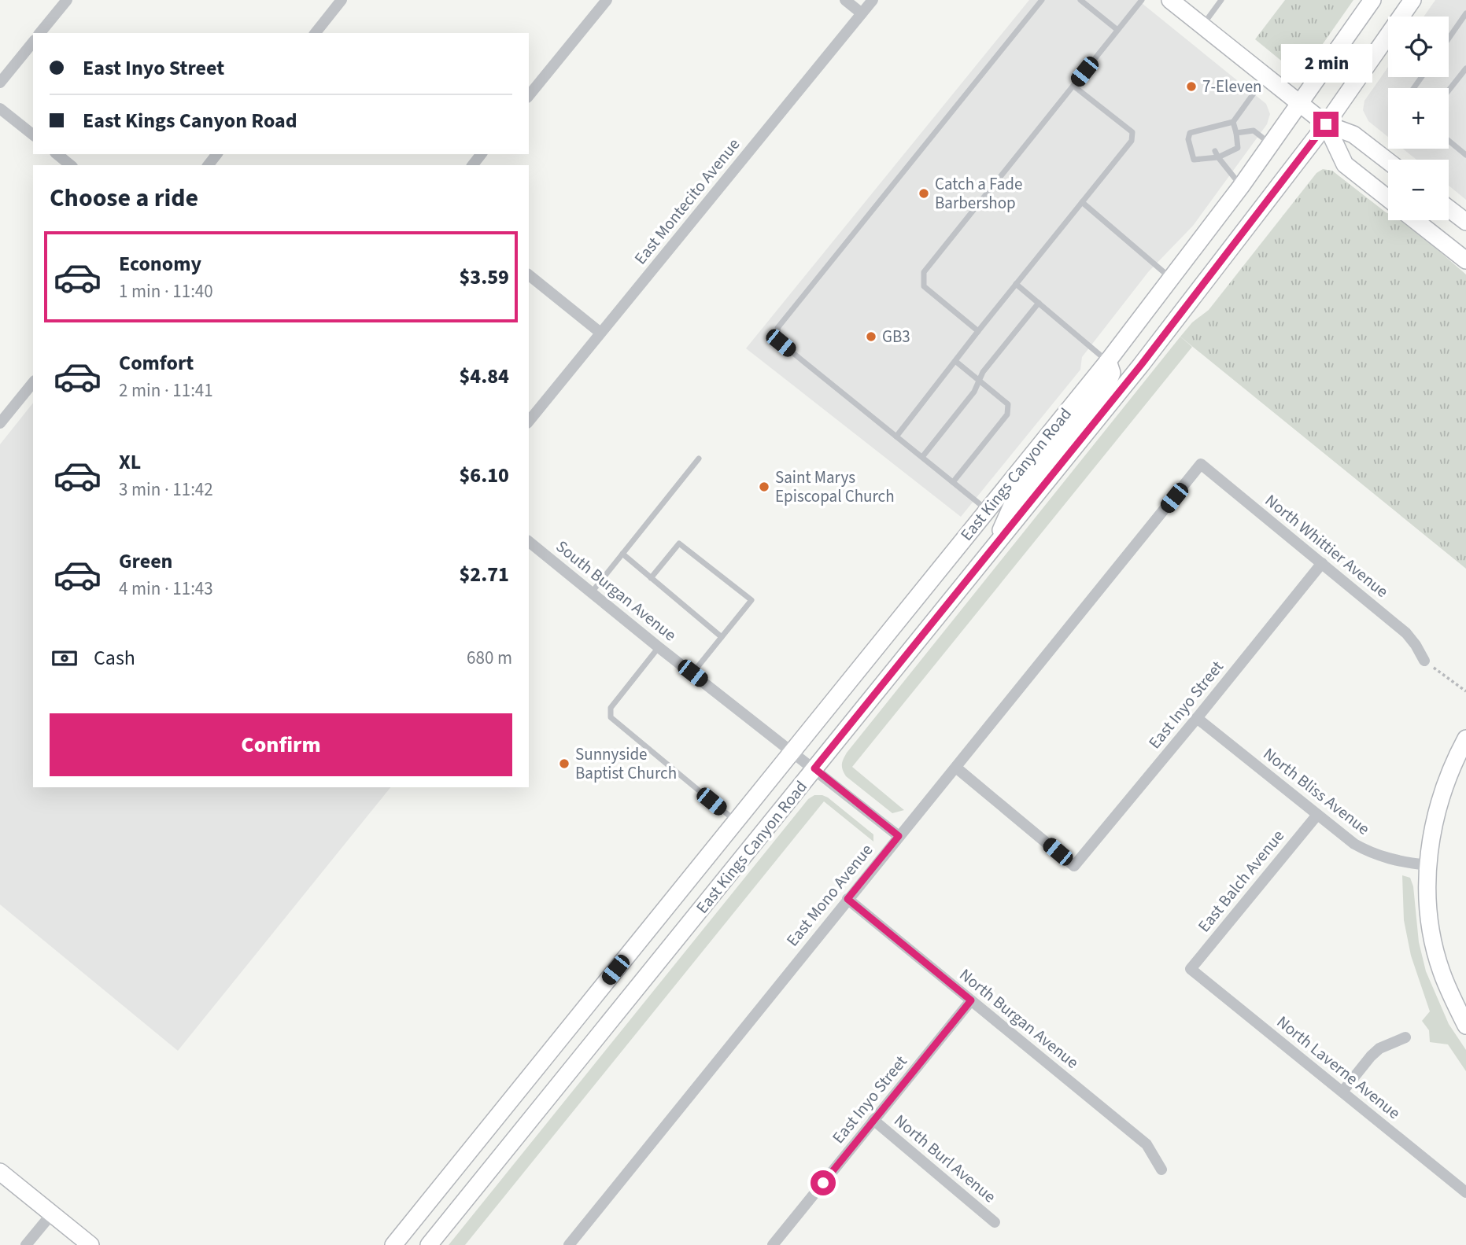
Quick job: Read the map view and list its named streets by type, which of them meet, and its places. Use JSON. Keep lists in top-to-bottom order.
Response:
{
  "streets": {
    "main road": ["East Kings Canyon Road"],
    "street": [
      "East Montecito Avenue",
      "North Whittier Avenue",
      "South Burgan Avenue",
      "East Inyo Street",
      "North Bliss Avenue",
      "East Balch Avenue",
      "East Mono Avenue",
      "North Burgan Avenue",
      "North Laverne Avenue",
      "North Burl Avenue"
    ]
  },
  "crossings": [
    ["East Kings Canyon Road", "South Burgan Avenue"],
    ["North Whittier Avenue", "East Inyo Street"],
    ["North Whittier Avenue", "East Mono Avenue"],
    ["East Inyo Street", "North Bliss Avenue"],
    ["East Inyo Street", "East Mono Avenue"],
    ["East Inyo Street", "North Burgan Avenue"],
    ["East Inyo Street", "North Burl Avenue"],
    ["North Bliss Avenue", "East Balch Avenue"],
    ["East Balch Avenue", "North Laverne Avenue"],
    ["East Mono Avenue", "North Burgan Avenue"]
  ],
  "places": [
    "7-Eleven",
    "Catch a Fade Barbershop",
    "GB3",
    "Saint Marys Episcopal Church",
    "Sunnyside Baptist Church"
  ],
  "page": {
    "map_buttons": ["+", "−"],
    "banner": ["East Inyo Street", "East Kings Canyon Road"],
    "bubble": "2 min",
    "heading": "Choose a ride",
    "list": [
      {
        "name": "Economy",
        "note": "1 min · 11:40",
        "value": "$3.59"
      },
      {
        "name": "Comfort",
        "note": "2 min · 11:41",
        "value": "$4.84"
      },
      {
        "name": "XL",
        "note": "3 min · 11:42",
        "value": "$6.10"
      },
      {
        "name": "Green",
        "note": "4 min · 11:43",
        "value": "$2.71"
      }
    ],
    "pay": ["Cash", "680 m"],
    "buttons": "Confirm"
  }
}
